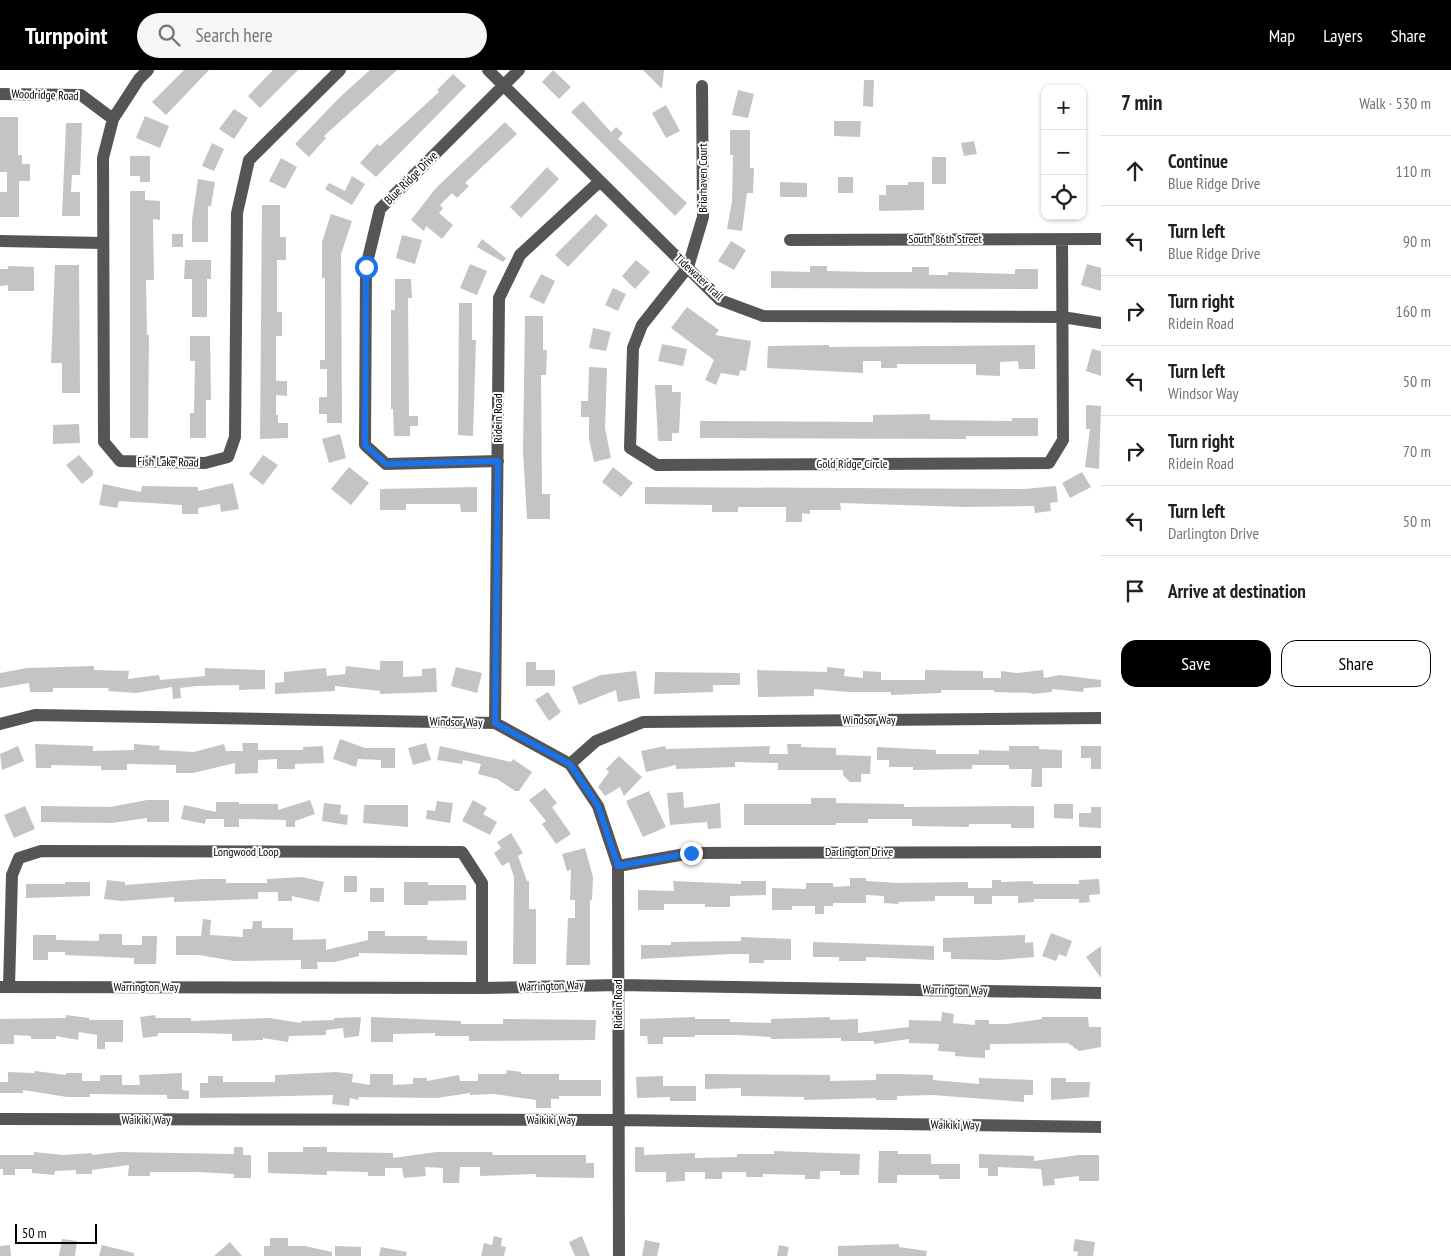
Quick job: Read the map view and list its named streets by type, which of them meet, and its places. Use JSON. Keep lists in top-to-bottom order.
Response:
{
  "streets": {
    "street": [
      "Woodridge Road",
      "Blue Ridge Drive",
      "Briarhaven Court",
      "South 86th Street",
      "Tidewater Trail",
      "Ridein Road",
      "Fish Lake Road",
      "Gold Ridge Circle",
      "Windsor Way",
      "Longwood Loop",
      "Darlington Drive",
      "Warrington Way",
      "Waikiki Way"
    ]
  },
  "crossings": [
    ["Woodridge Road", "Fish Lake Road"],
    ["Blue Ridge Drive", "Tidewater Trail"],
    ["Blue Ridge Drive", "Ridein Road"],
    ["Briarhaven Court", "Tidewater Trail"],
    ["Briarhaven Court", "Gold Ridge Circle"],
    ["South 86th Street", "Gold Ridge Circle"],
    ["Tidewater Trail", "Ridein Road"],
    ["Tidewater Trail", "Gold Ridge Circle"],
    ["Ridein Road", "Windsor Way"],
    ["Ridein Road", "Darlington Drive"],
    ["Ridein Road", "Warrington Way"],
    ["Ridein Road", "Waikiki Way"],
    ["Longwood Loop", "Warrington Way"]
  ],
  "scale_bar": "50 m",
  "page": {
    "header": "Turnpoint",
    "search": "Search here",
    "nav": ["Map", "Layers", "Share"],
    "heading": ["7 min", "Walk · 530 m"],
    "map_buttons": ["+", "−"],
    "list": [
      ["Continue", "Blue Ridge Drive", "110 m"],
      ["Turn left", "Blue Ridge Drive", "90 m"],
      ["Turn right", "Ridein Road", "160 m"],
      ["Turn left", "Windsor Way", "50 m"],
      ["Turn right", "Ridein Road", "70 m"],
      ["Turn left", "Darlington Drive", "50 m"],
      "Arrive at destination"
    ],
    "buttons": ["Save", "Share"],
    "scale": "50 m"
  }
}
